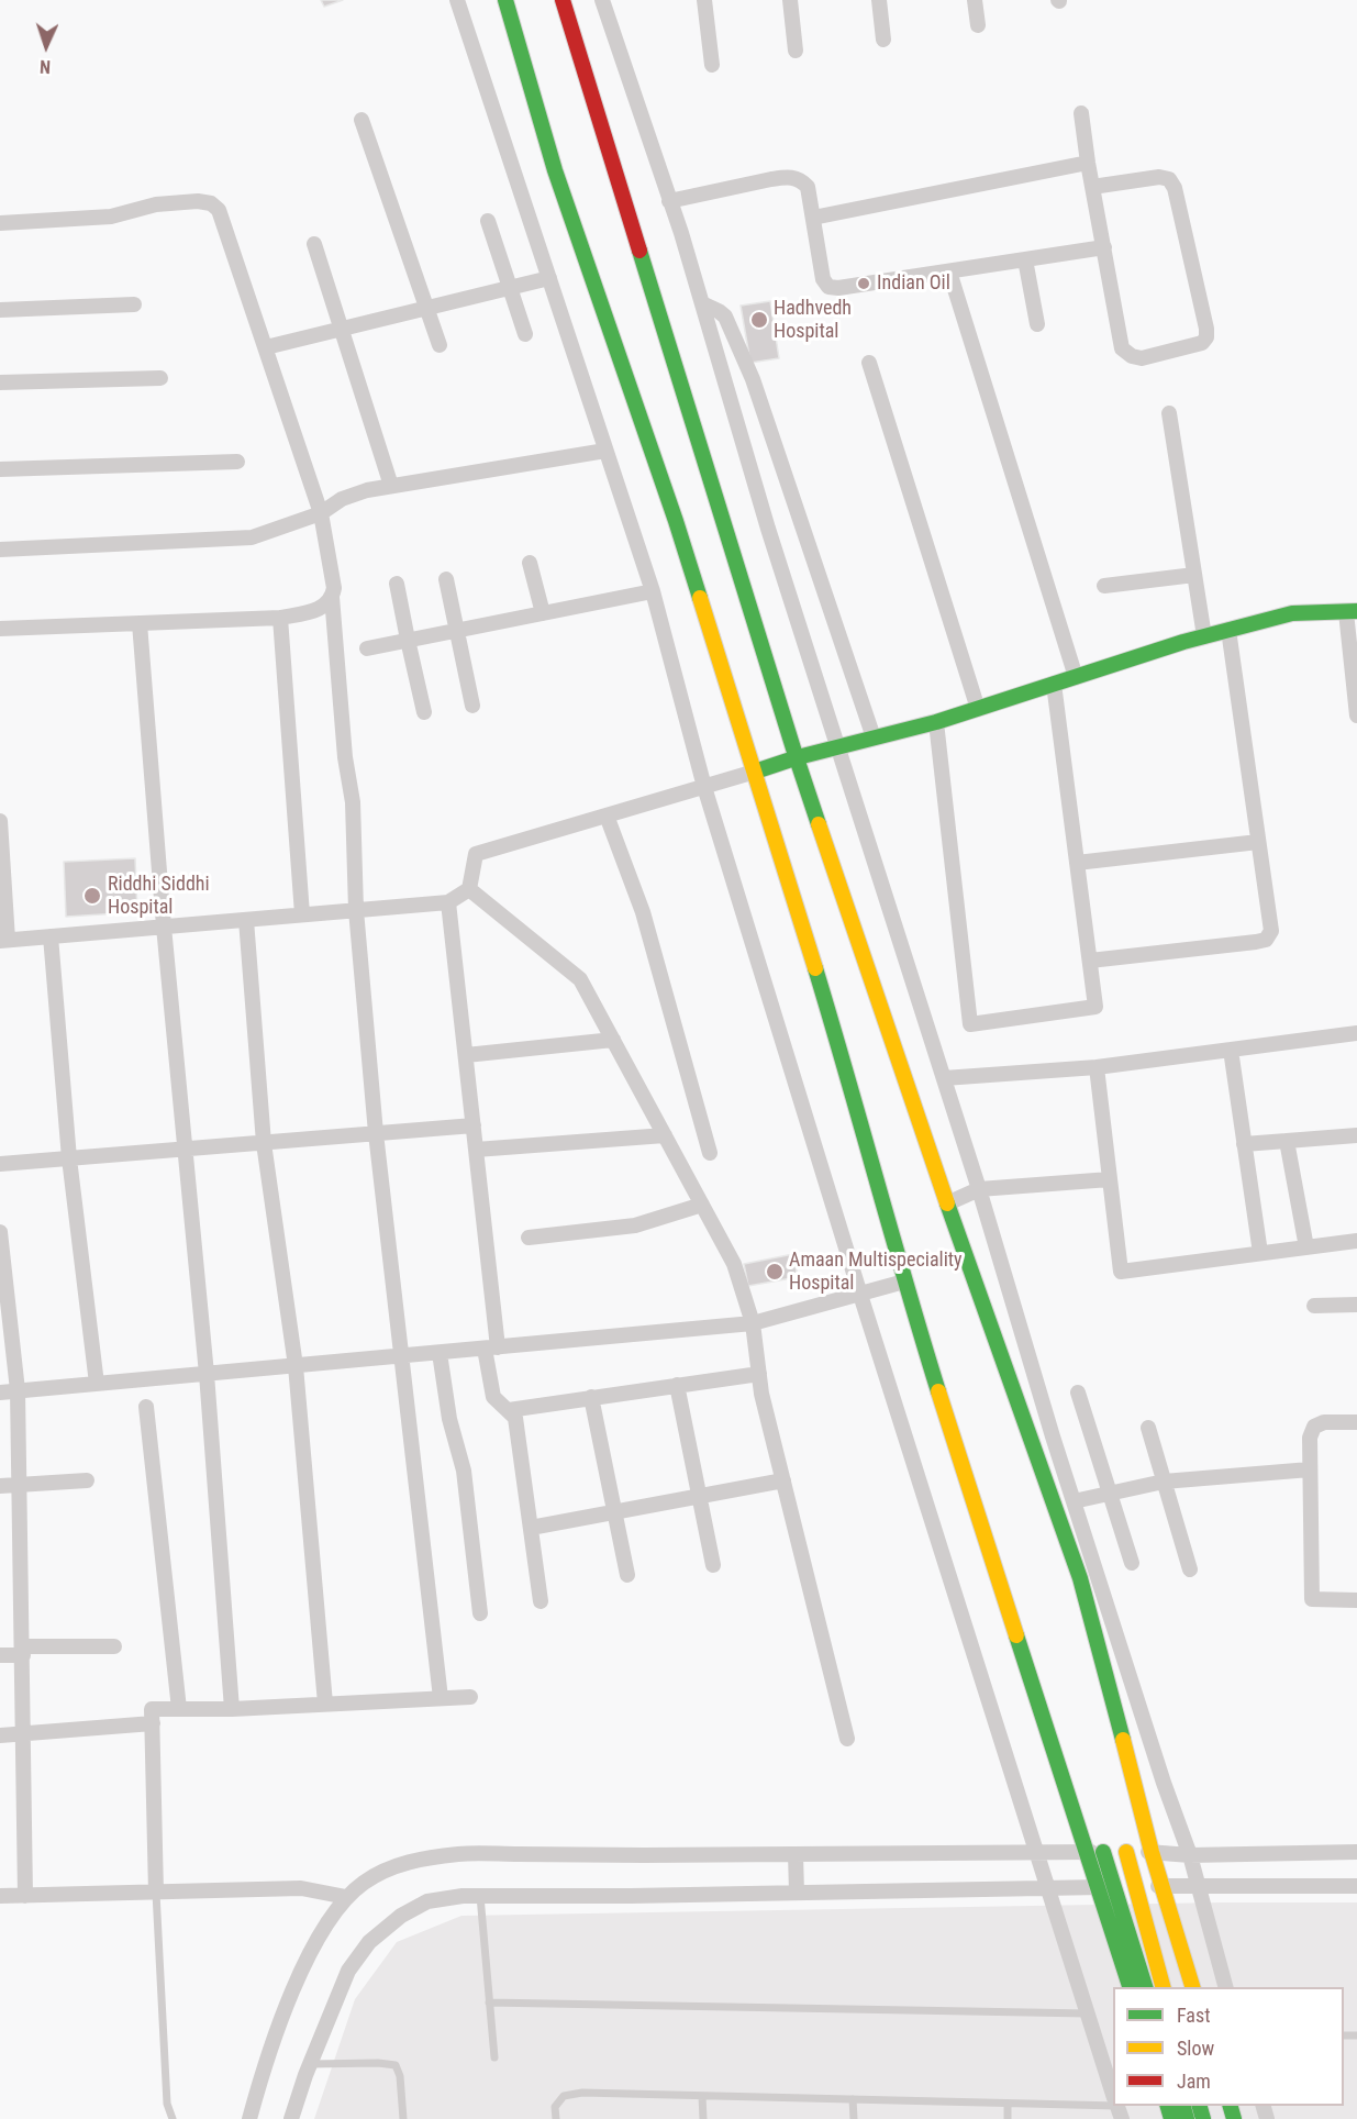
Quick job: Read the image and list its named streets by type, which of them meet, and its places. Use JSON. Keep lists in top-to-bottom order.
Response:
{
  "places": [
    "Indian Oil",
    "Hadhvedh Hospital",
    "Riddhi Siddhi Hospital",
    "Amaan Multispeciality Hospital"
  ],
  "legend": ["Fast", "Slow", "Jam"],
  "north": "bottom"
}
